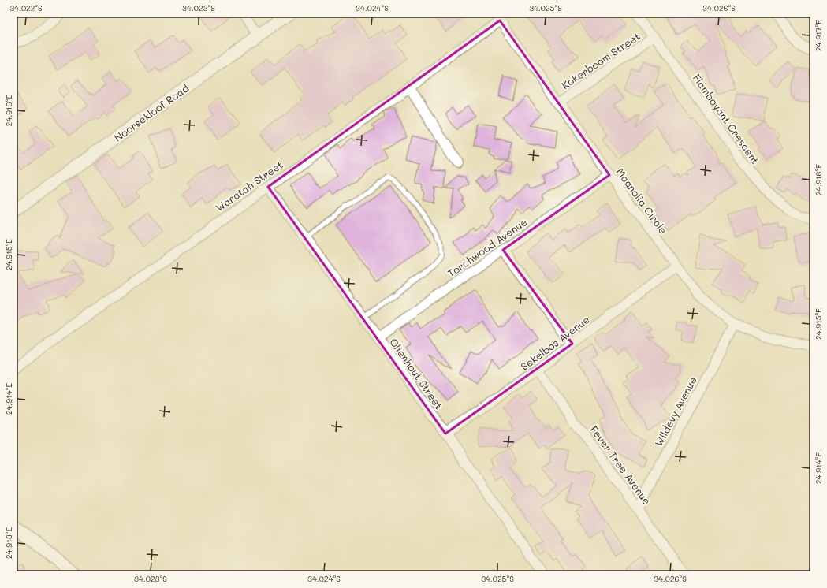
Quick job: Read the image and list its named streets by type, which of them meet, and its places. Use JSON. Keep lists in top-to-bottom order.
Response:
{
  "streets": {
    "street": [
      "Kokerboom Street",
      "Noorsekloof Road",
      "Flamboyant Crescent",
      "Waratah Street",
      "Magnolia Circle",
      "Torchwood Avenue",
      "Sekelbos Avenue",
      "Olienhout Street",
      "Wildevy Avenue",
      "Fever Tree Avenue"
    ]
  },
  "crossings": [
    ["Kokerboom Street", "Flamboyant Crescent"],
    ["Kokerboom Street", "Magnolia Circle"],
    ["Waratah Street", "Magnolia Circle"],
    ["Waratah Street", "Olienhout Street"],
    ["Magnolia Circle", "Torchwood Avenue"],
    ["Magnolia Circle", "Sekelbos Avenue"],
    ["Magnolia Circle", "Wildevy Avenue"],
    ["Torchwood Avenue", "Olienhout Street"],
    ["Sekelbos Avenue", "Olienhout Street"],
    ["Sekelbos Avenue", "Fever Tree Avenue"],
    ["Wildevy Avenue", "Fever Tree Avenue"]
  ],
  "coordinates": [
    "34.022°S",
    "34.023°S",
    "34.024°S",
    "34.025°S",
    "34.026°S",
    "24.917°E",
    "24.916°E",
    "24.915°E",
    "24.914°E",
    "24.913°E"
  ]
}
